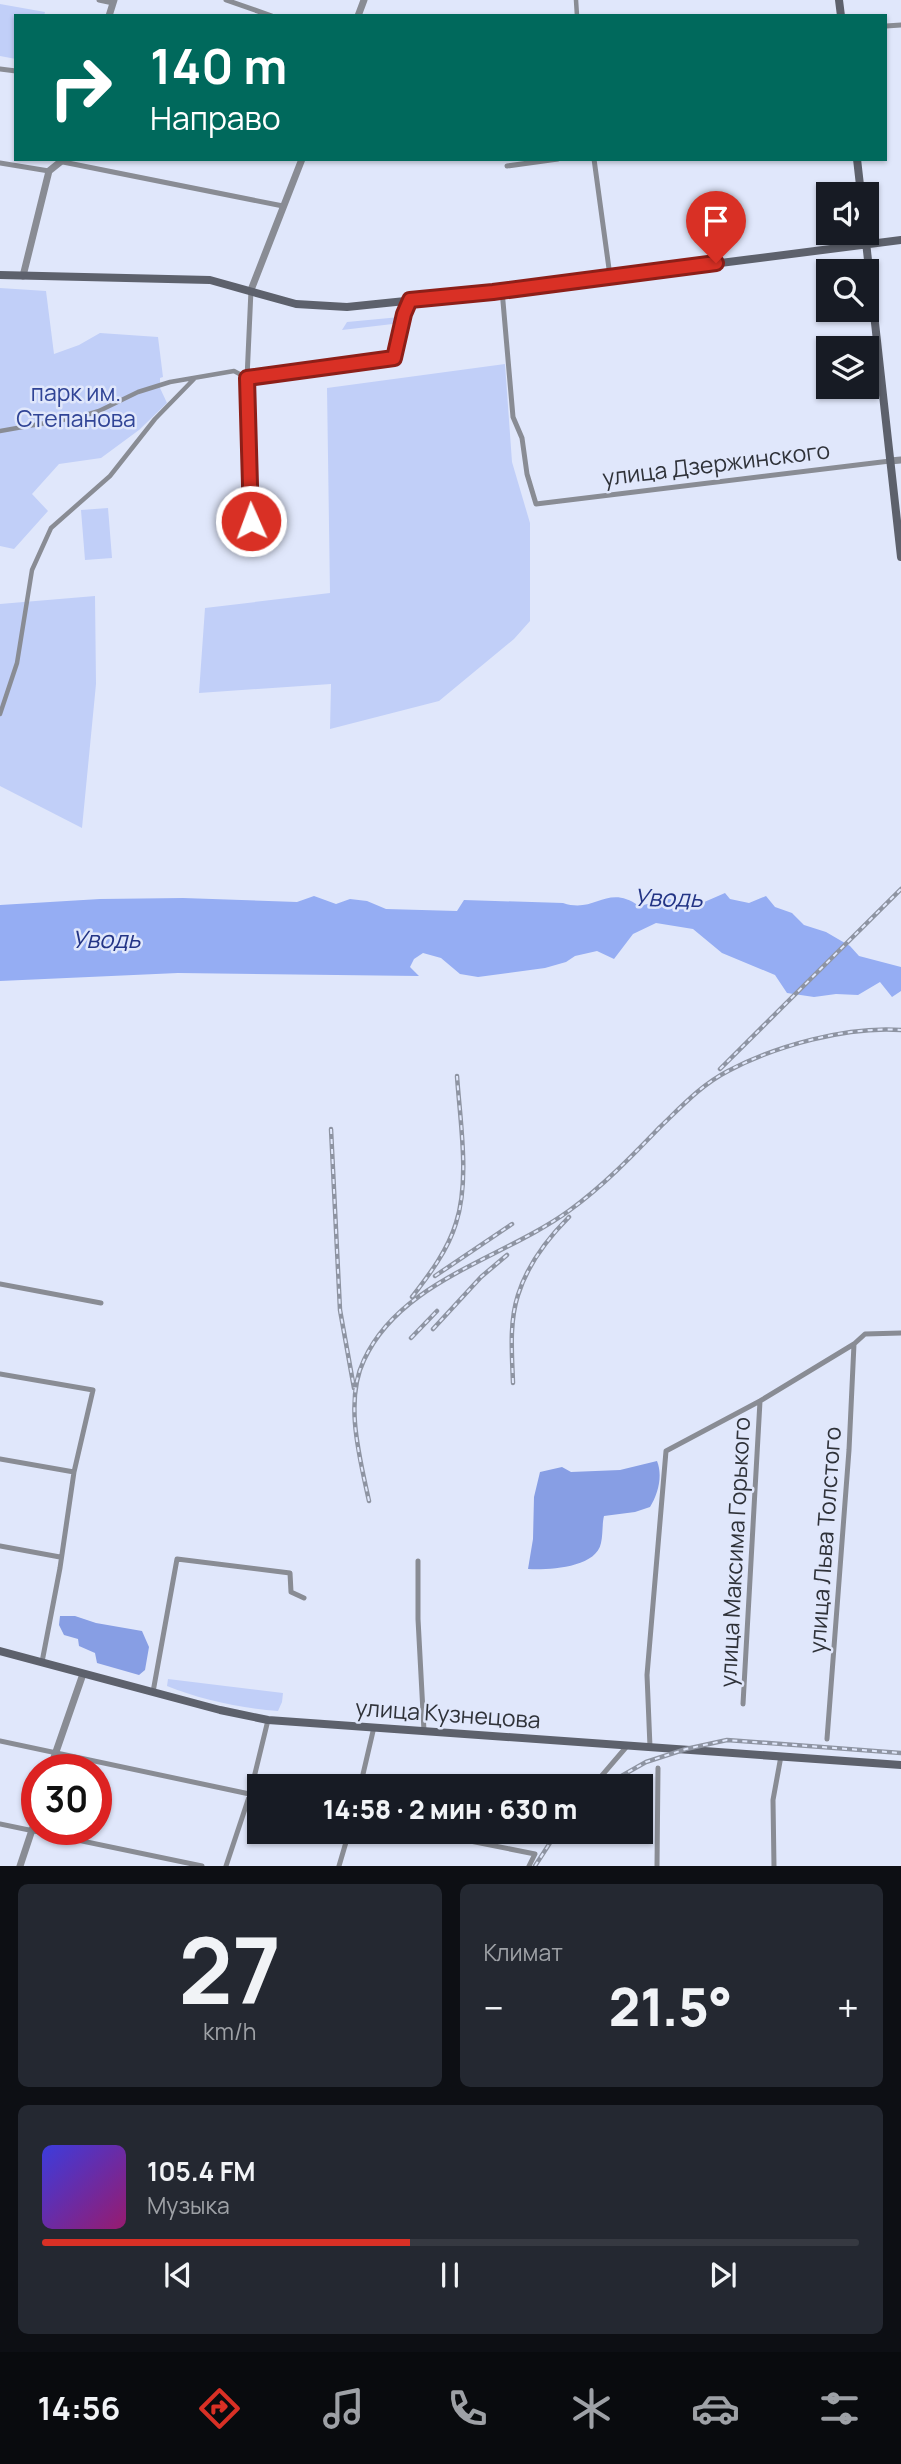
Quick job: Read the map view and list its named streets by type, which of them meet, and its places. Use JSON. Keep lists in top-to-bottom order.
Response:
{
  "streets": {
    "main road": ["улица Кузнецова"],
    "street": ["улица Дзержинского", "улица Льва Толстого", "улица Максима Горького"]
  },
  "water": ["Уводь"],
  "parks": ["парк им. Степанова"],
  "page": {
    "turn": ["140 m", "Направо"],
    "limit": "30",
    "trip": "14:58 · 2 мин · 630 m",
    "tile": [
      ["27", "km/h"],
      "Климат"
    ],
    "heat": ["−", "21.5°", "+"],
    "song": ["105.4 FM", "Музыка"],
    "tabs": "14:56"
  }
}
